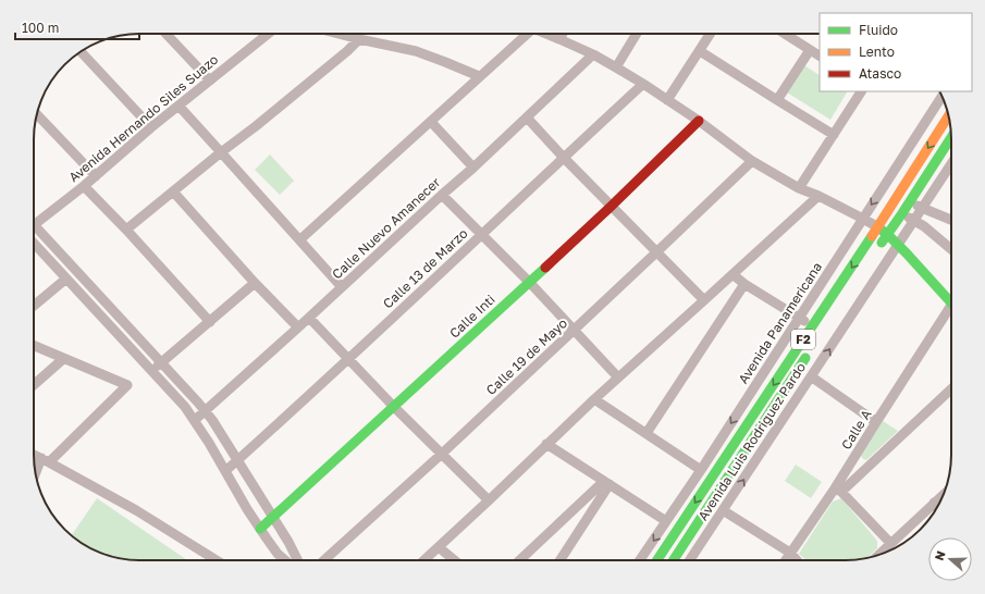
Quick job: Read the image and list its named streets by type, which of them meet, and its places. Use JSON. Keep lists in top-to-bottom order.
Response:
{
  "streets": {
    "main road": ["Calle Inti", "F2"],
    "street": [
      "Avenida Hernando Siles Suazo",
      "Calle Nuevo Amanecer",
      "Calle 13 de Marzo",
      "Avenida Panamericana",
      "Calle 19 de Mayo",
      "Calle A",
      "Avenida Luis Rodriguez Pardo"
    ]
  },
  "one_way": ["Avenida Luis Rodriguez Pardo"],
  "legend": ["Fluido", "Lento", "Atasco"],
  "scale_bar": "100 m",
  "north": "left"
}
